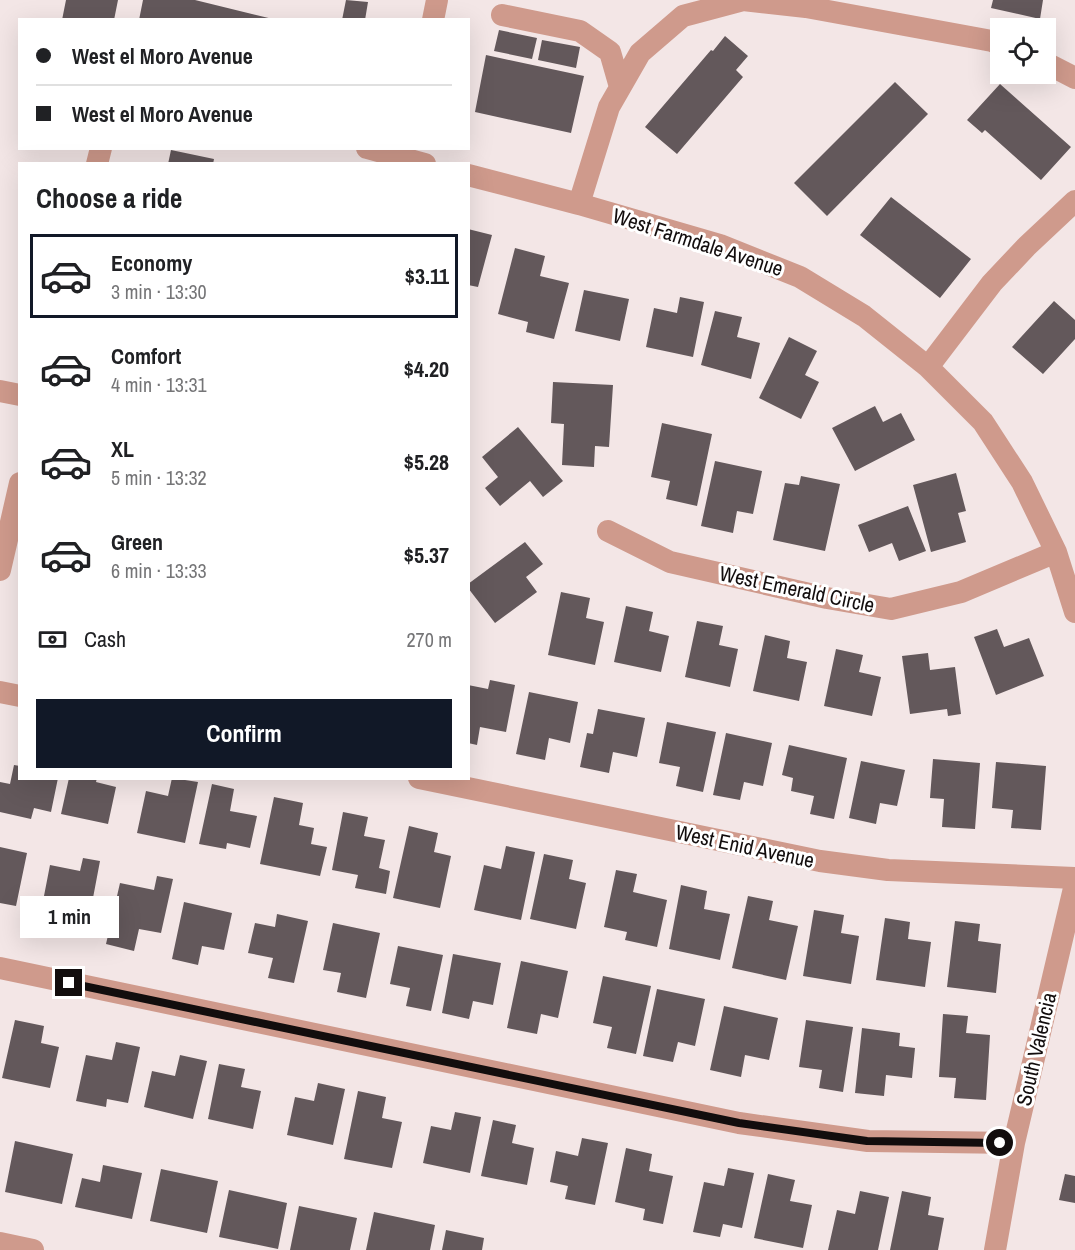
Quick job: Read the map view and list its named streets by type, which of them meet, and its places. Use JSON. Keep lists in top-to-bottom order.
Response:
{
  "streets": {
    "street": [
      "West Farmdale Avenue",
      "West Emerald Circle",
      "West Enid Avenue",
      "South Valencia"
    ]
  },
  "crossings": [
    ["West Farmdale Avenue", "West Emerald Circle"]
  ],
  "page": {
    "banner": ["West el Moro Avenue", "West el Moro Avenue"],
    "heading": "Choose a ride",
    "list": [
      {
        "name": "Economy",
        "note": "3 min · 13:30",
        "value": "$3.11"
      },
      {
        "name": "Comfort",
        "note": "4 min · 13:31",
        "value": "$4.20"
      },
      {
        "name": "XL",
        "note": "5 min · 13:32",
        "value": "$5.28"
      },
      {
        "name": "Green",
        "note": "6 min · 13:33",
        "value": "$5.37"
      }
    ],
    "pay": ["Cash", "270 m"],
    "buttons": "Confirm",
    "bubble": "1 min"
  }
}
